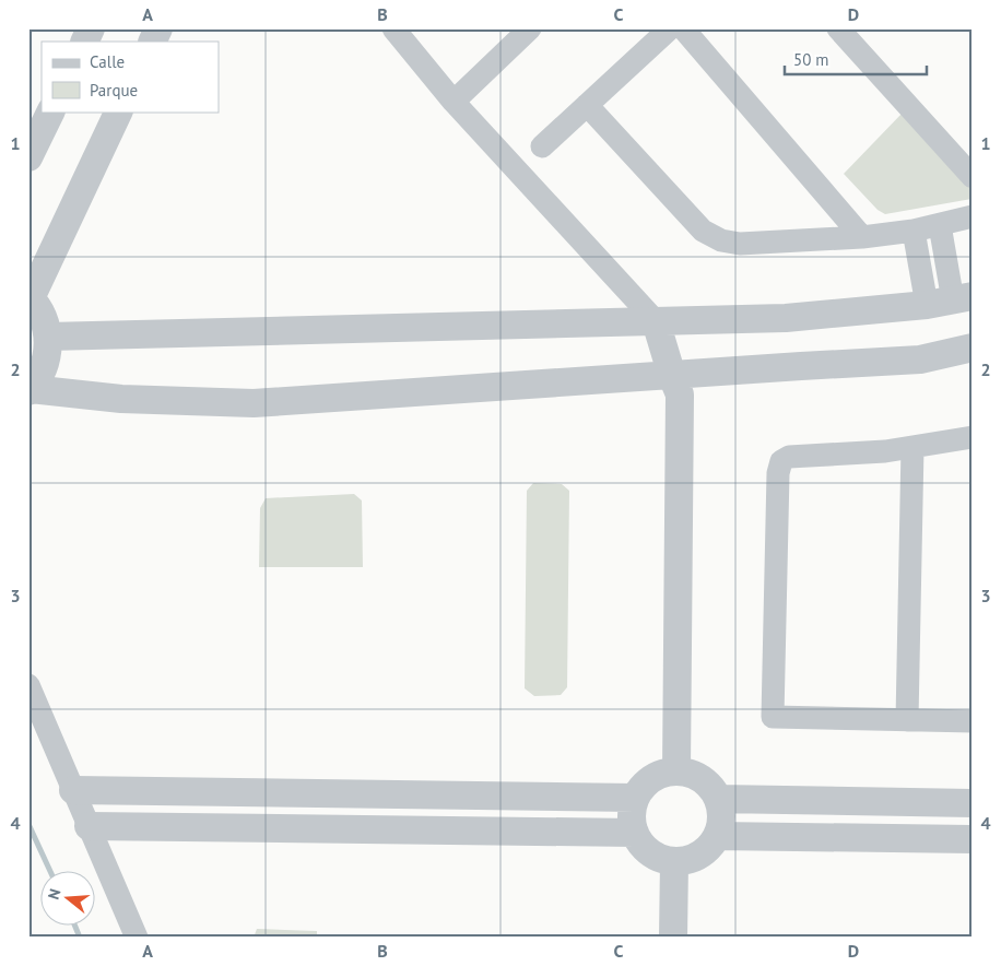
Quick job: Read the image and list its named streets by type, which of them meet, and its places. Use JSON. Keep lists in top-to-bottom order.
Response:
{
  "legend": ["Calle", "Parque"],
  "scale_bar": "50 m",
  "north": "left",
  "grid": {
    "columns": [
      "A",
      "B",
      "C",
      "D"
    ],
    "rows": [
      "1",
      "2",
      "3",
      "4"
    ]
  }
}
